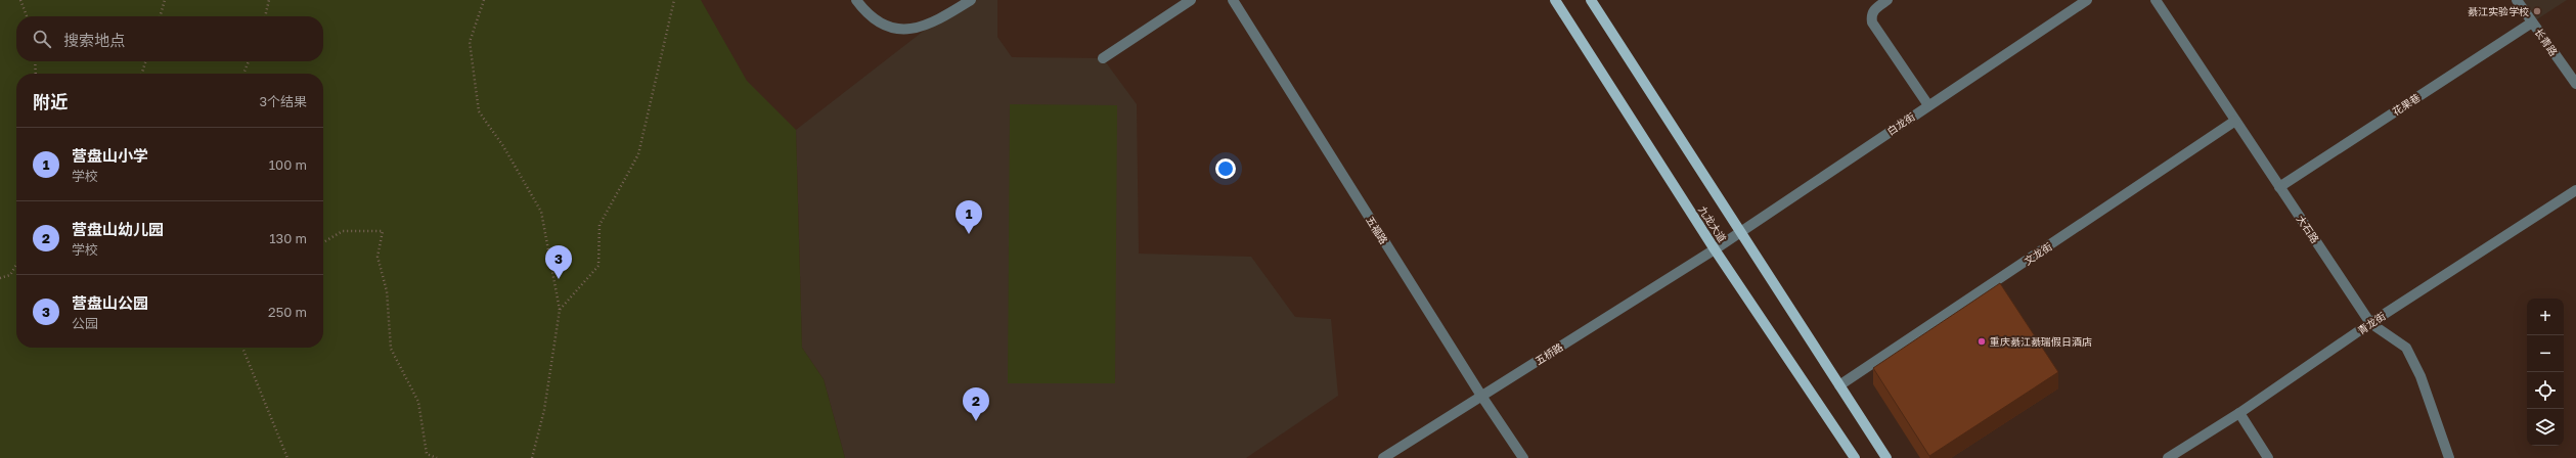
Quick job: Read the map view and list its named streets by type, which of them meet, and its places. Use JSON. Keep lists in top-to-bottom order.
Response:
{
  "streets": {
    "main road": ["九龙大道"],
    "street": [
      "长青路",
      "花果巷",
      "白龙街",
      "大石路",
      "五福路",
      "文龙街",
      "青龙街",
      "五桥路"
    ]
  },
  "crossings": [
    ["长青路", "花果巷"],
    ["花果巷", "大石路"],
    ["白龙街", "九龙大道"],
    ["白龙街", "五桥路"],
    ["九龙大道", "文龙街"],
    ["九龙大道", "五桥路"],
    ["大石路", "文龙街"],
    ["大石路", "青龙街"],
    ["五福路", "五桥路"]
  ],
  "places": ["綦江实验学校", "重庆綦江綦瑞假日酒店"],
  "page": {
    "search": "搜索地点",
    "heading": ["附近", "3个结果"],
    "list": [
      {
        "mark": "1",
        "name": "营盘山小学",
        "note": "学校",
        "value": "100 m"
      },
      {
        "mark": "2",
        "name": "营盘山幼儿园",
        "note": "学校",
        "value": "130 m"
      },
      {
        "mark": "3",
        "name": "营盘山公园",
        "note": "公园",
        "value": "250 m"
      }
    ],
    "pins": ["1", "3", "2"],
    "map_buttons": ["+", "−"]
  }
}
